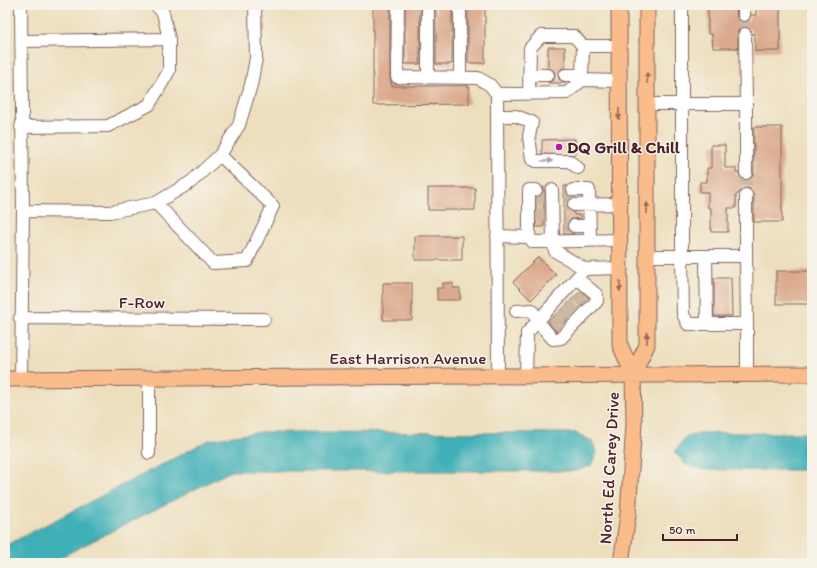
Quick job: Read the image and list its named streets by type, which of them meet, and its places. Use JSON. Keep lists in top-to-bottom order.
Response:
{
  "streets": {
    "main road": ["East Harrison Avenue", "North Ed Carey Drive"],
    "street": ["F-Row"]
  },
  "crossings": [
    ["East Harrison Avenue", "North Ed Carey Drive"]
  ],
  "places": ["DQ Grill & Chill"],
  "scale_bar": "50 m"
}
